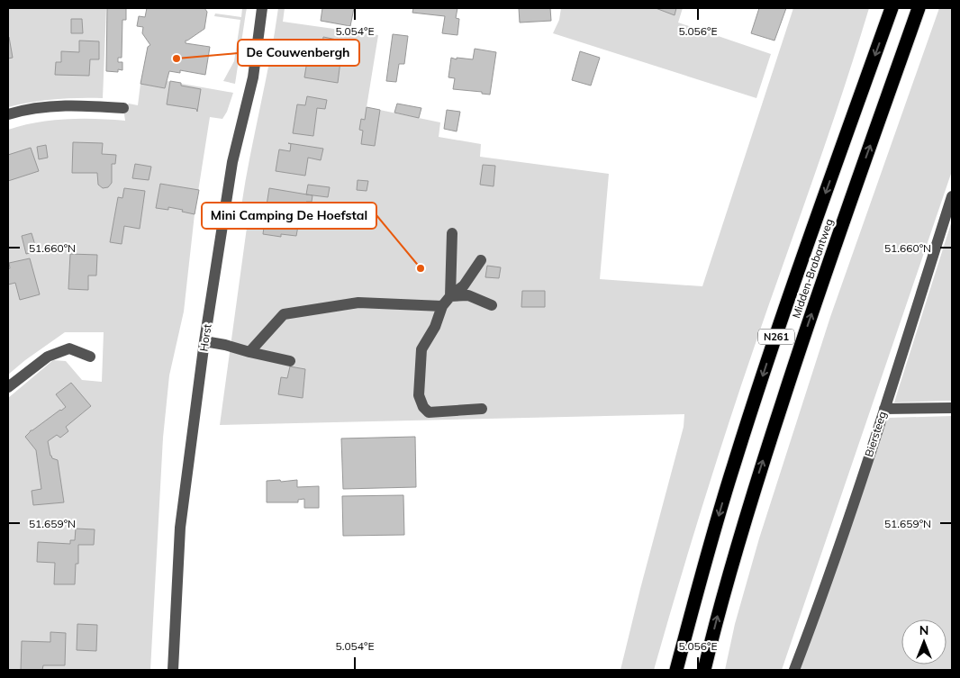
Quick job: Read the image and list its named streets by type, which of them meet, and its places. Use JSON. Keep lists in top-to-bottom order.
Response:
{
  "streets": {
    "highway": ["Midden-Brabantweg", "N261"],
    "street": ["Horst", "Biersteeg"]
  },
  "places": ["De Couwenbergh", "Mini Camping De Hoefstal"],
  "north": "top",
  "coordinates": [
    "5.054°E",
    "5.056°E",
    "51.660°N",
    "51.659°N"
  ]
}
